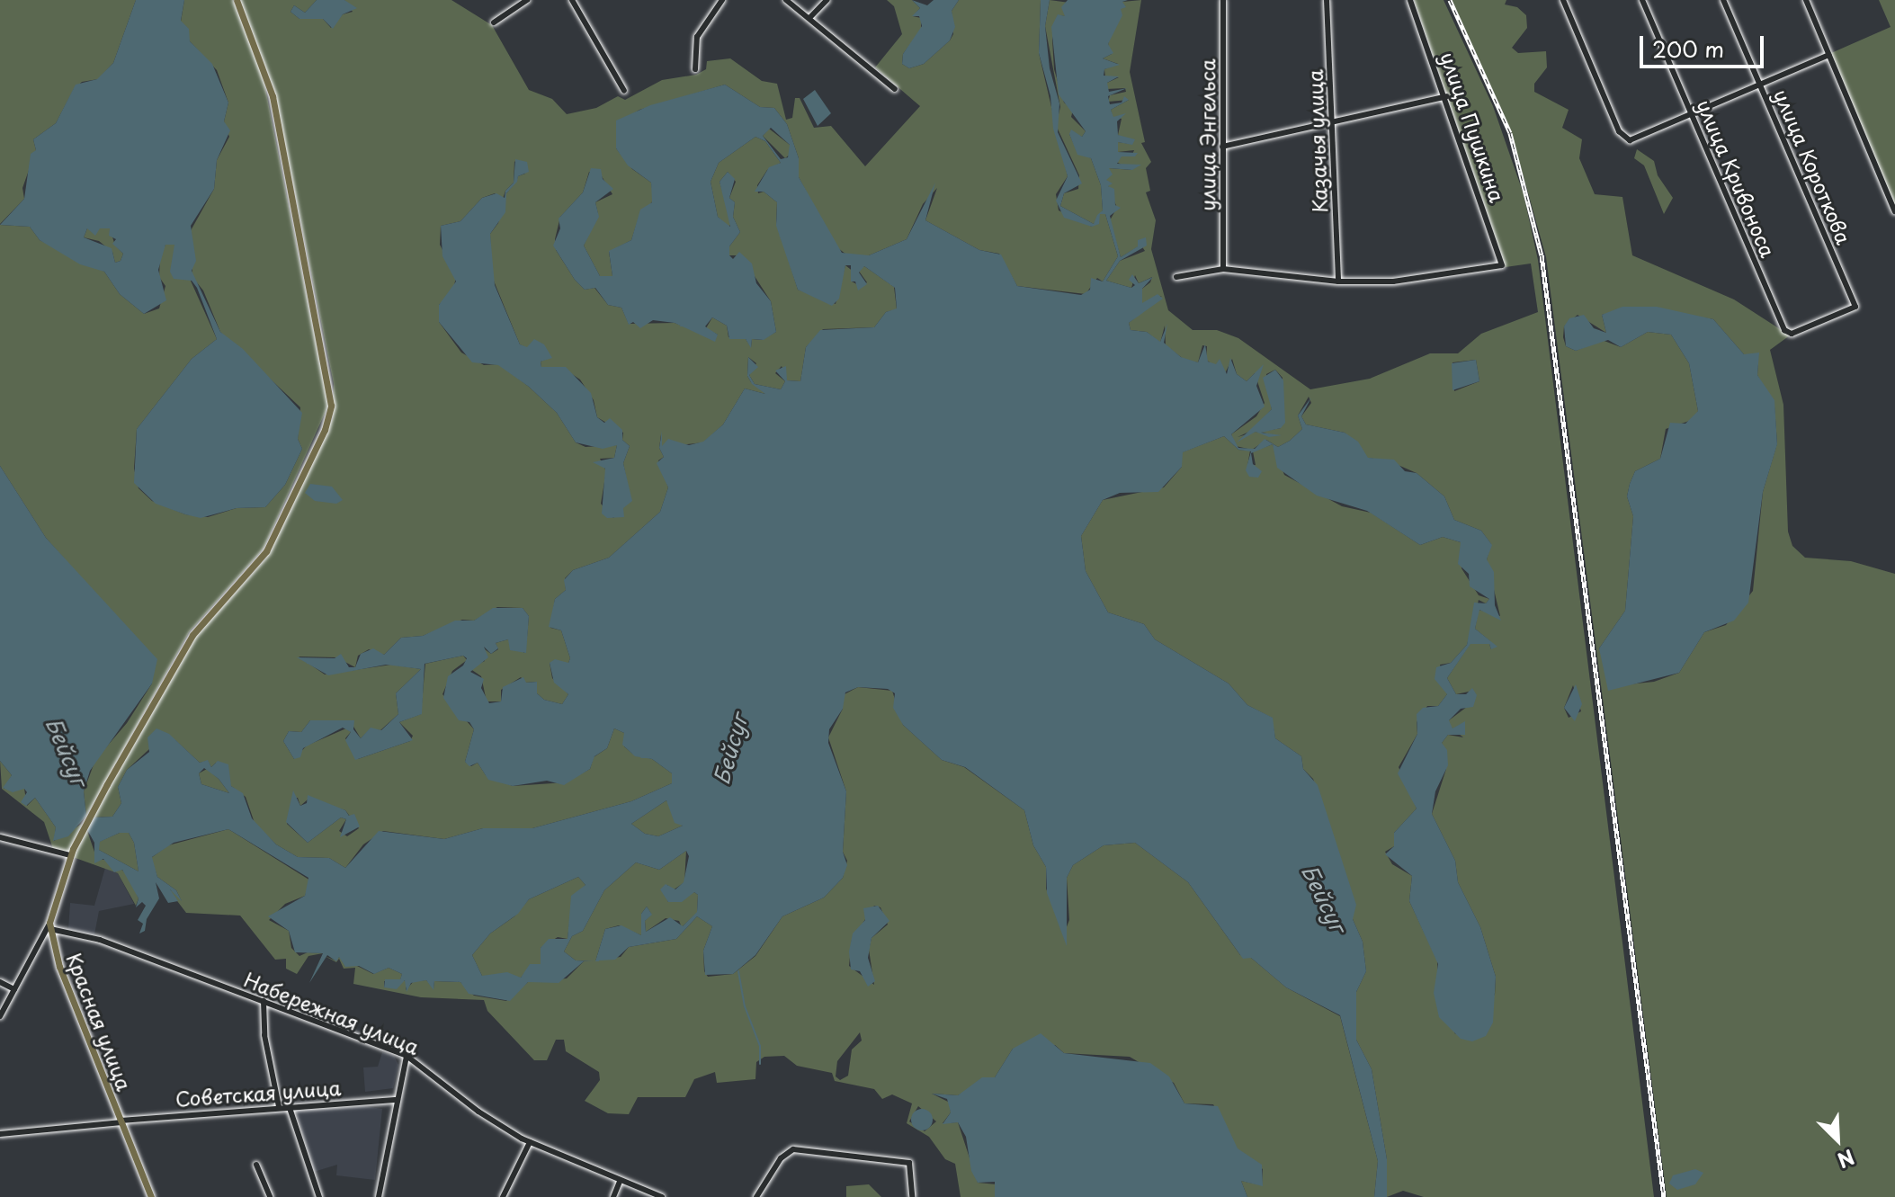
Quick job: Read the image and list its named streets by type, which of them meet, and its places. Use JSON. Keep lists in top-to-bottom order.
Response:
{
  "streets": {
    "main road": ["Красная улица"],
    "street": [
      "улица Пушкина",
      "улица Энгельса",
      "Казачья улица",
      "улица Короткова",
      "улица Кривоноса",
      "Набережная улица",
      "Советская улица"
    ]
  },
  "crossings": [
    ["улица Пушкина", "Казачья улица"],
    ["улица Короткова", "улица Кривоноса"],
    ["Набережная улица", "Красная улица"],
    ["Красная улица", "Советская улица"]
  ],
  "water": ["Бейсуг"],
  "scale_bar": "200 m",
  "north": "bottom right"
}
